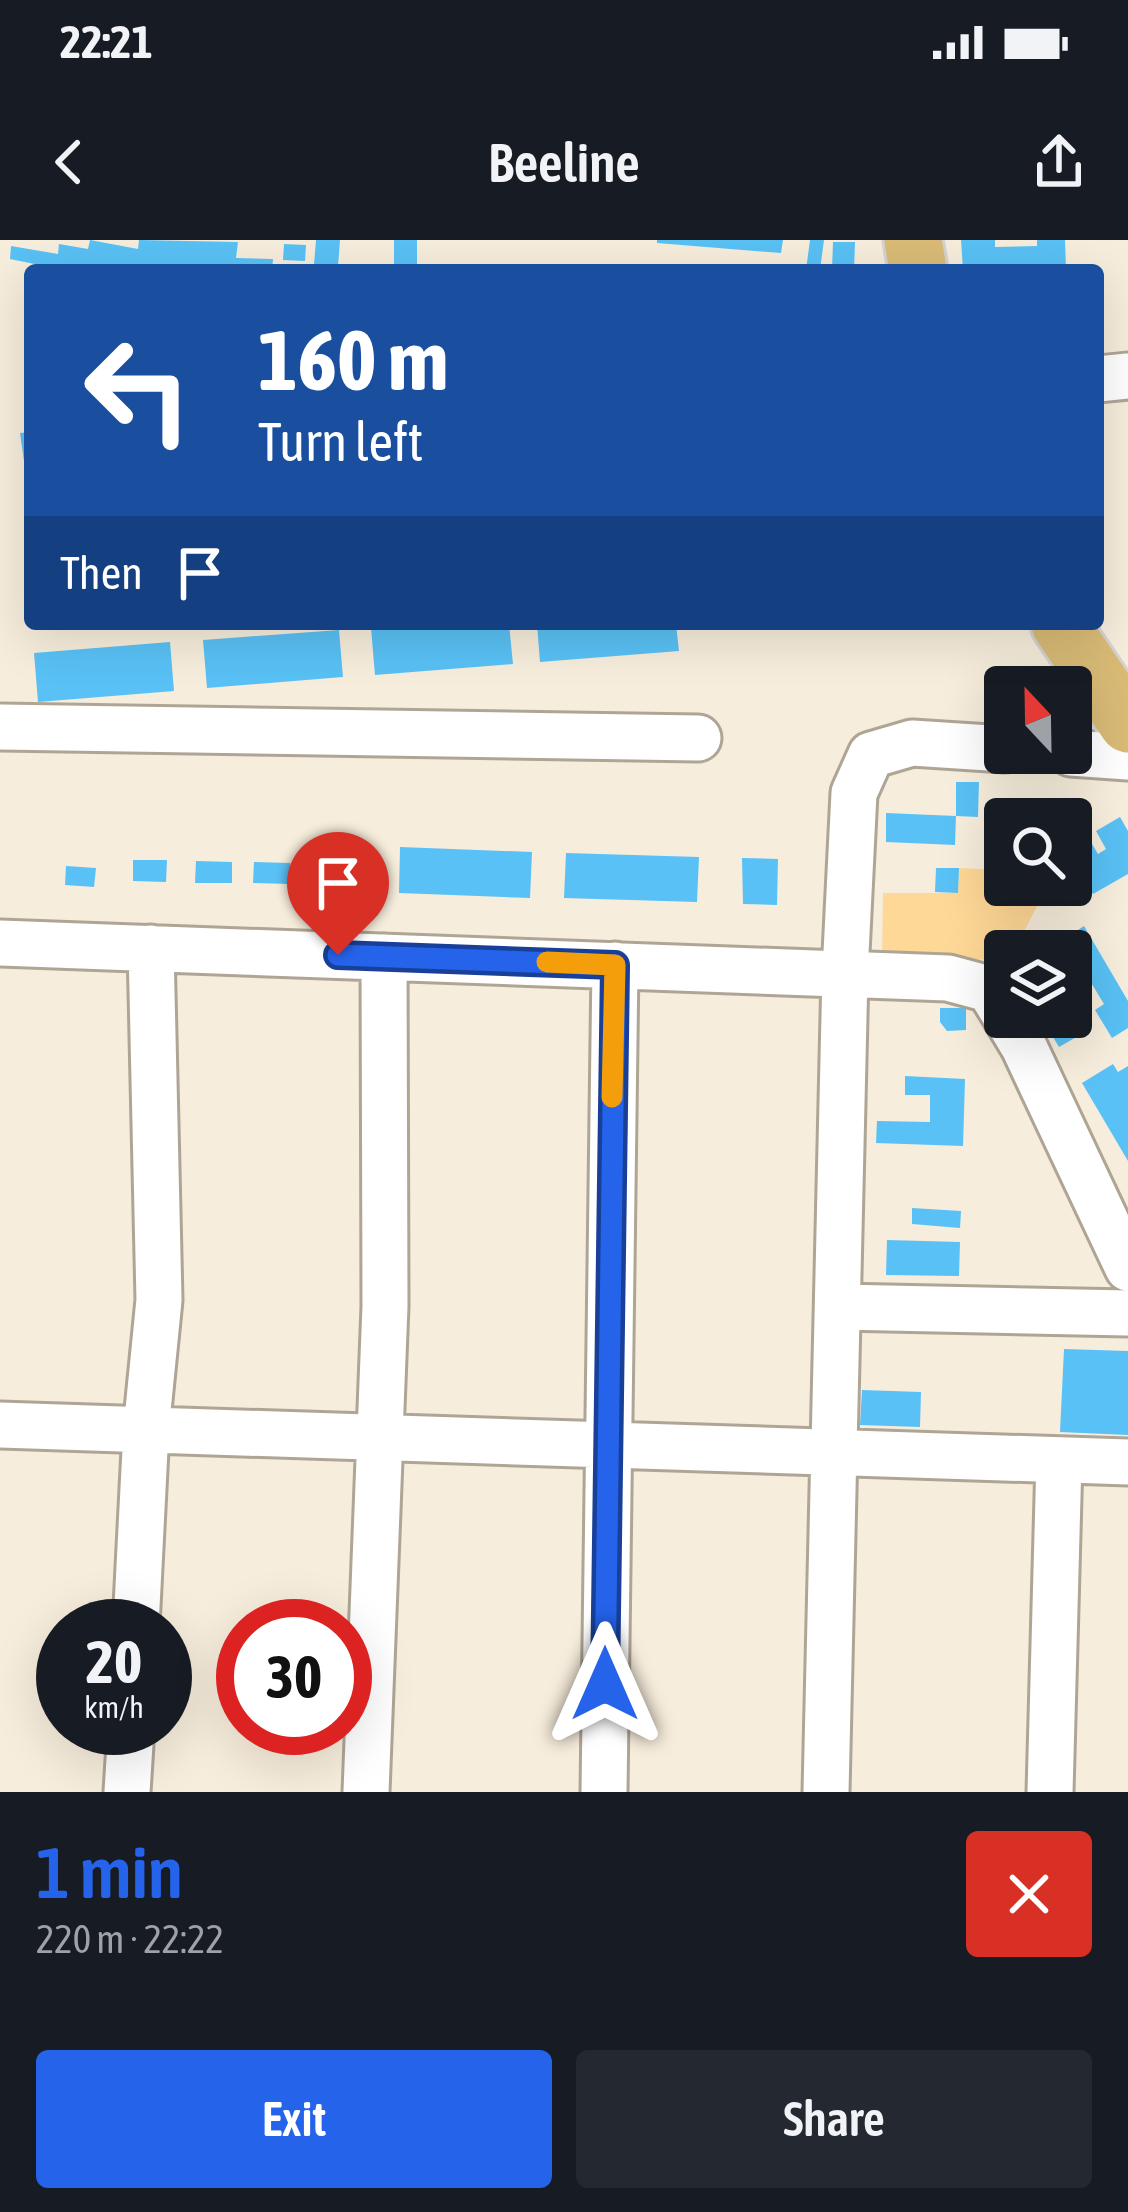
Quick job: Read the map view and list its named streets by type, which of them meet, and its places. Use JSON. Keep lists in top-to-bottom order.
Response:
{
  "north": "top",
  "page": {
    "status": "22:21",
    "header": "Beeline",
    "turn": ["160 m", "Turn left"],
    "then": "Then",
    "speed": "20 km/h",
    "limit": "30",
    "heading": ["1 min", "220 m · 22:22"],
    "buttons": ["Exit", "Share"]
  }
}
